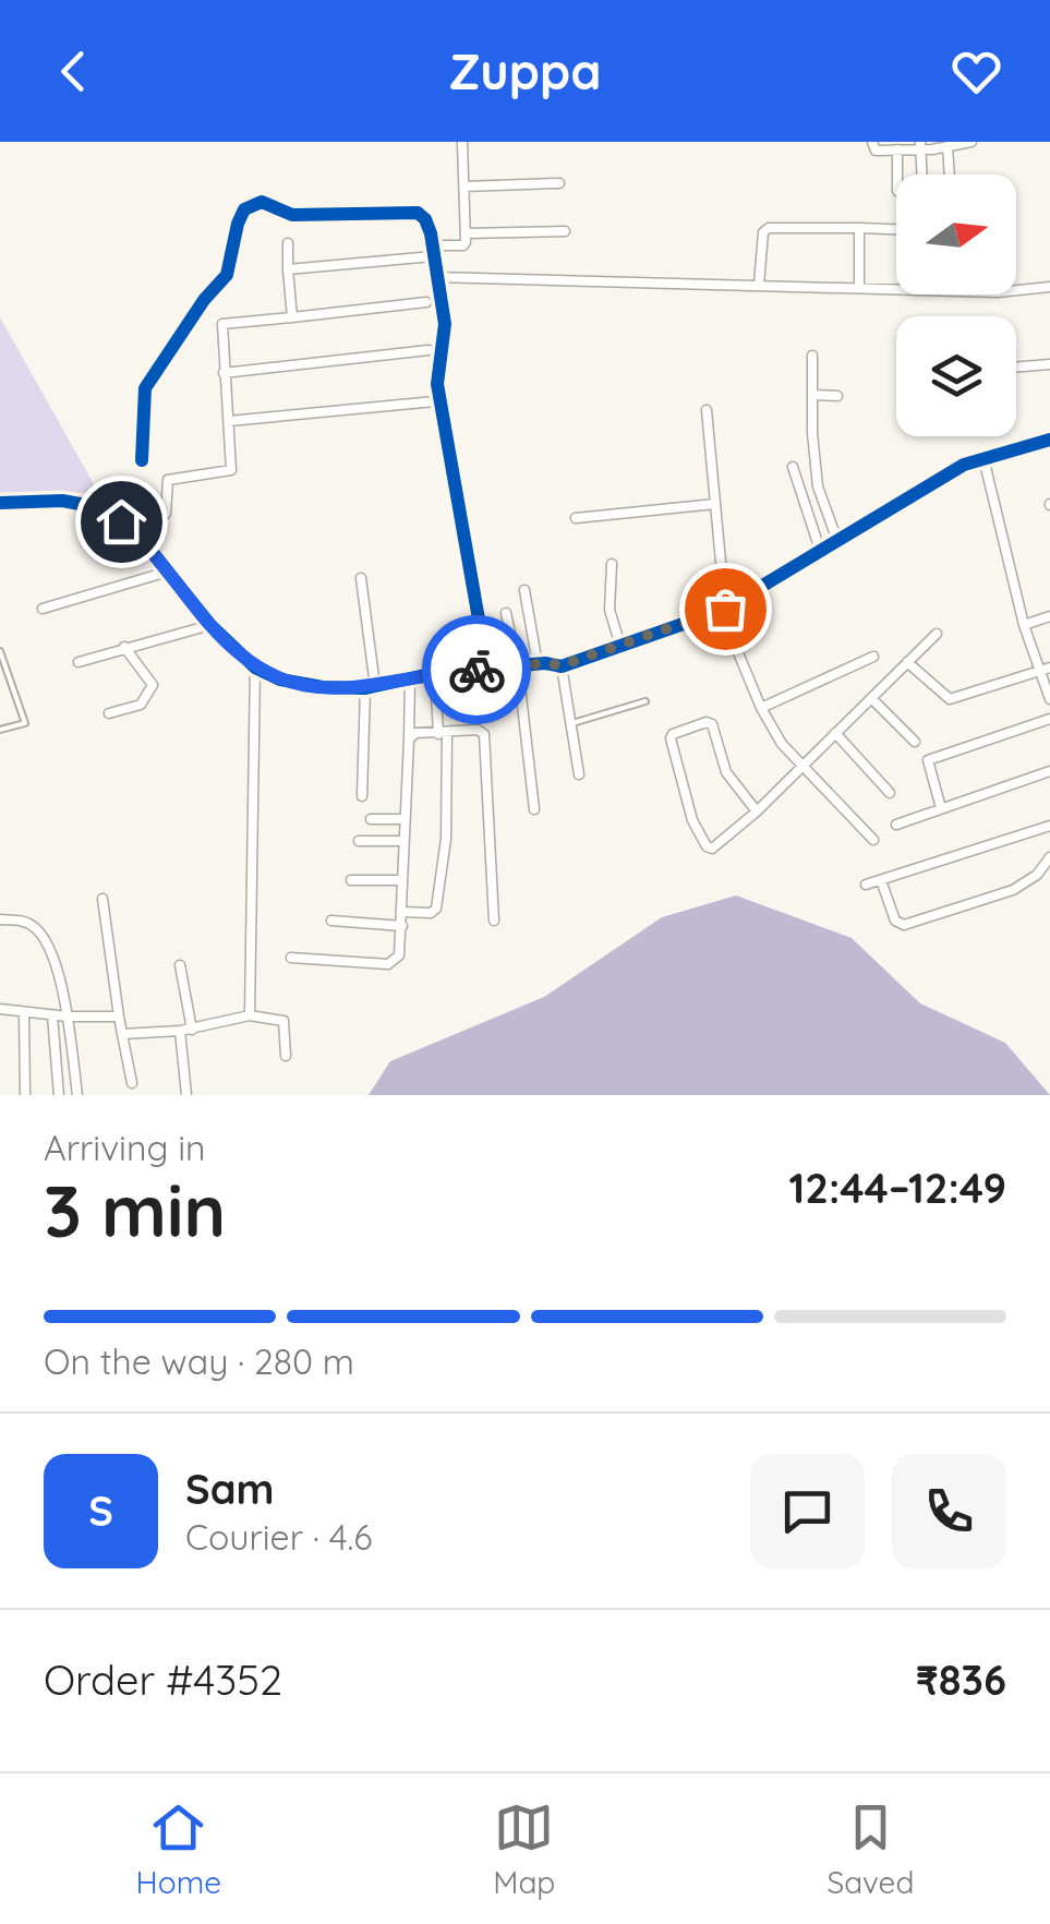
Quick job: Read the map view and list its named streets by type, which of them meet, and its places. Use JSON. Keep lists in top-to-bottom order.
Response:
{
  "north": "right",
  "page": {
    "header": "Zuppa",
    "heading": ["3 min", "Arriving in", "12:44–12:49"],
    "panel": [
      "Sam",
      "Courier · 4.6",
      "Order #4352",
      "₹836"
    ],
    "bar": "On the way · 280 m",
    "round": "S",
    "tabs": ["Home", "Map", "Saved"]
  }
}
